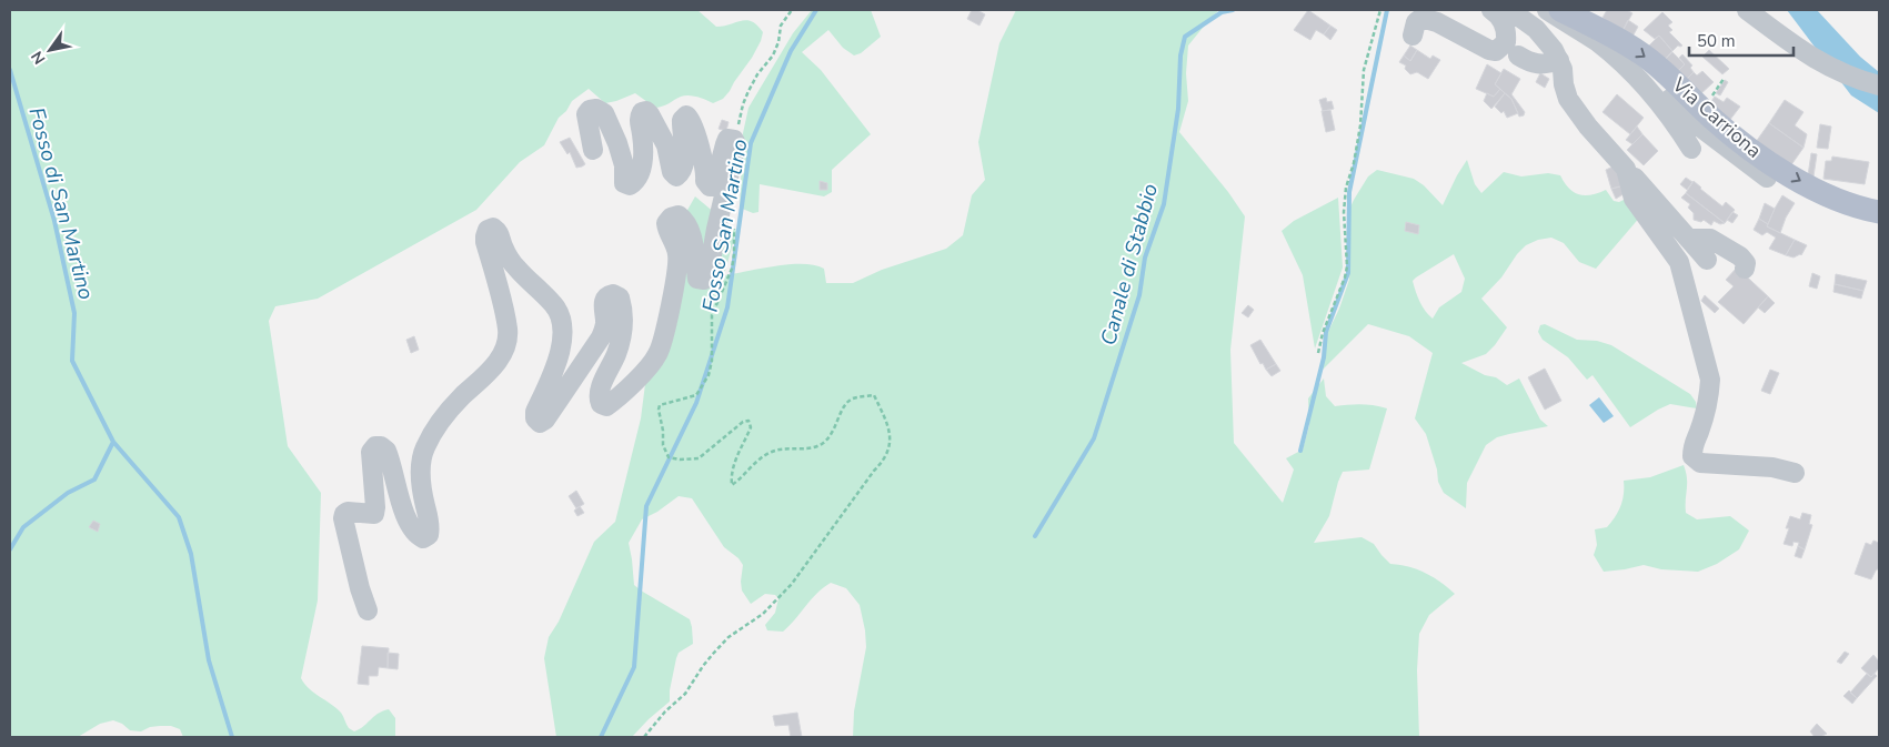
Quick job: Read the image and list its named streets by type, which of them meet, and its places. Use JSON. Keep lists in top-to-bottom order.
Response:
{
  "streets": {
    "main road": ["Via Carriona"]
  },
  "one_way": ["Via Carriona"],
  "water": ["Fosso di San Martino", "Fosso San Martino", "Canale di Stabbio"],
  "scale_bar": "50 m",
  "north": "bottom left"
}
